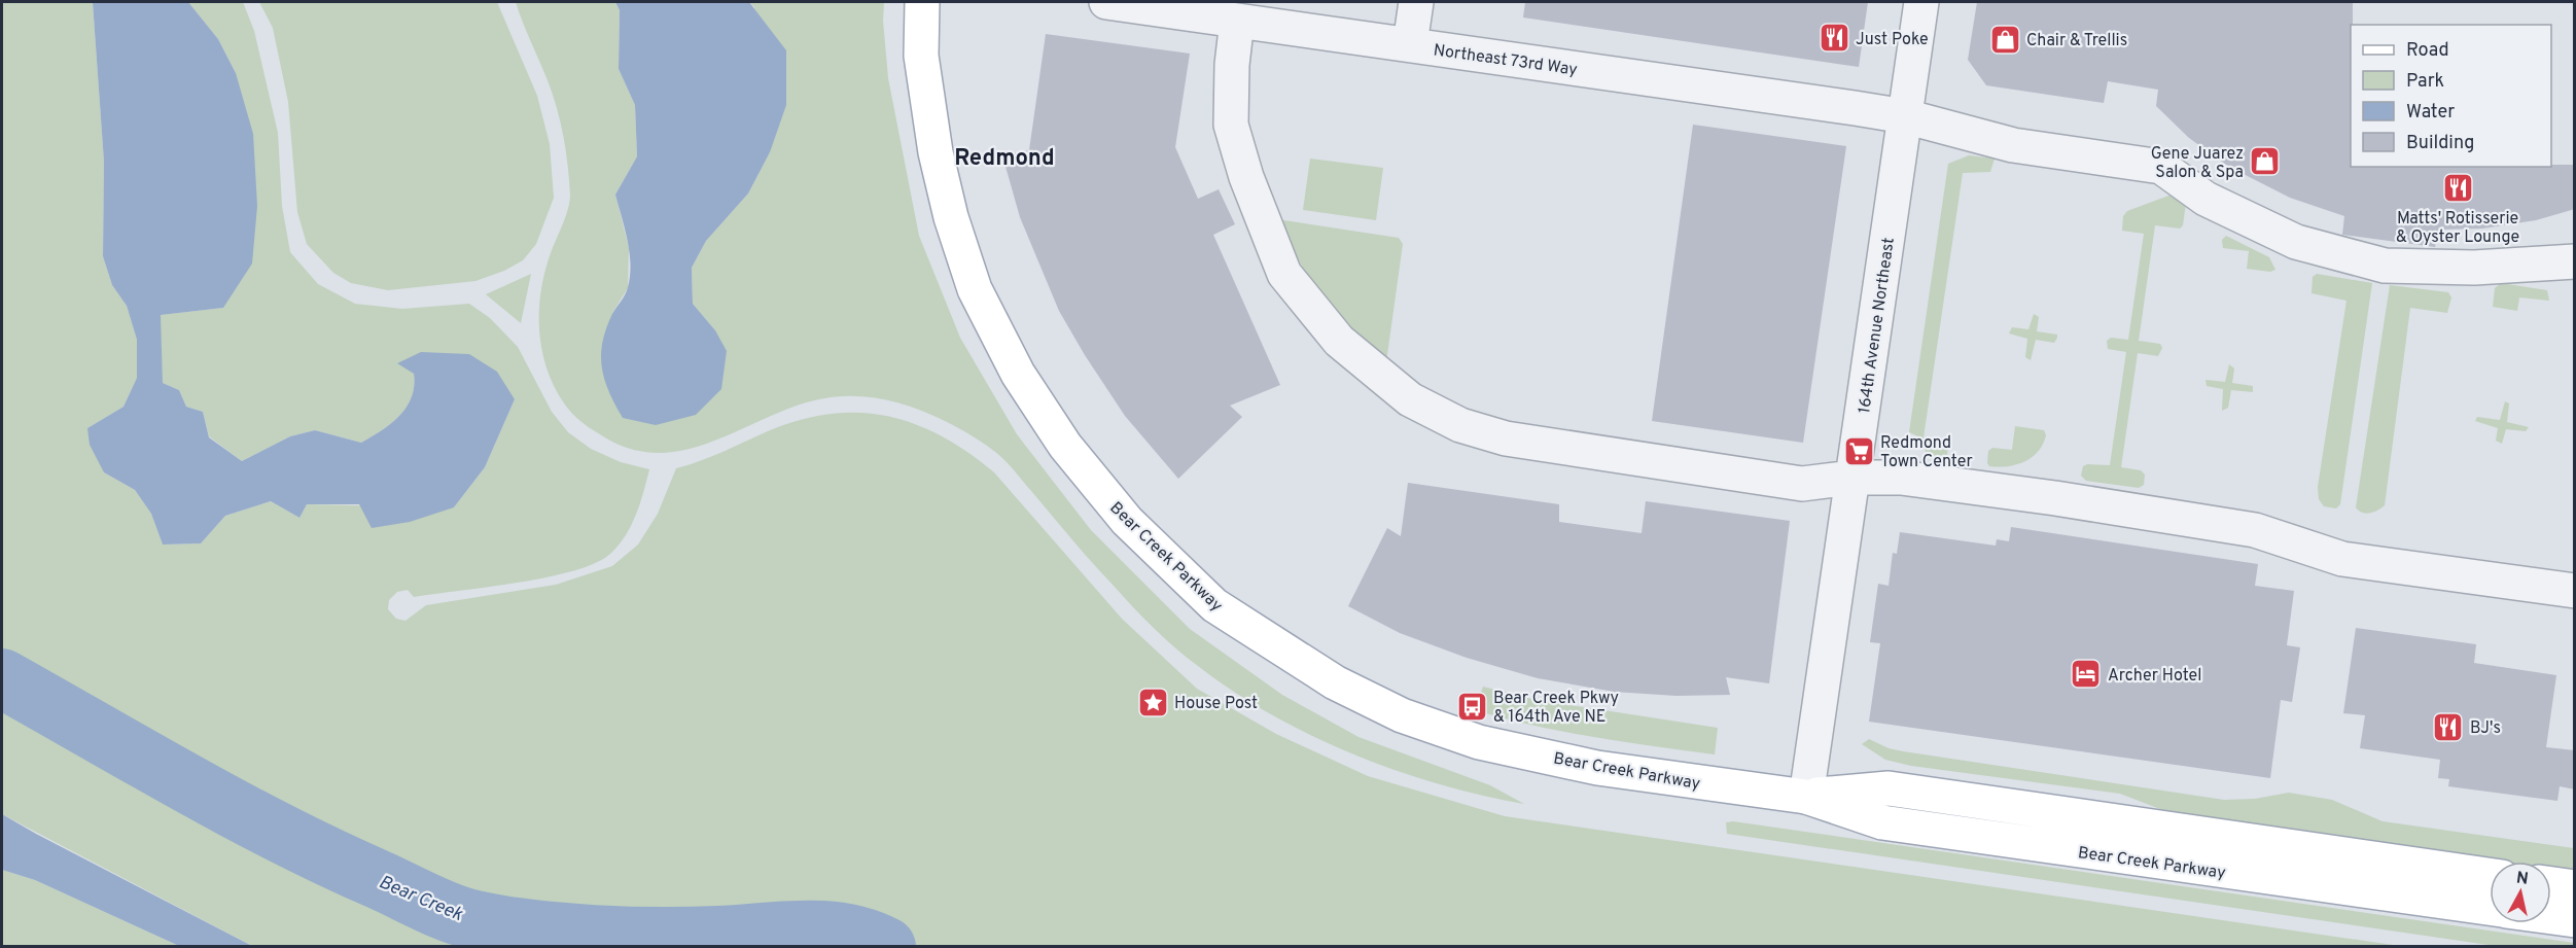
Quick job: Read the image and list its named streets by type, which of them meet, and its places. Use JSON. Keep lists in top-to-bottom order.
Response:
{
  "streets": {
    "main road": ["Bear Creek Parkway"],
    "street": ["Northeast 73rd Way", "164th Avenue Northeast"]
  },
  "crossings": [
    ["Northeast 73rd Way", "164th Avenue Northeast"],
    ["164th Avenue Northeast", "Bear Creek Parkway"]
  ],
  "districts": ["Redmond"],
  "water": ["Bear Creek"],
  "places": {
    "restaurant": ["Just Poke", "Matts' Rotisserie & Oyster Lounge", "BJ's"],
    "shop": ["Chair & Trellis", "Gene Juarez Salon & Spa"],
    "supermarket": ["Redmond Town Center"],
    "hotel": ["Archer Hotel"],
    "place": ["House Post"],
    "bus stop": ["Bear Creek Pkwy & 164th Ave NE"]
  },
  "legend": [
    "Road",
    "Park",
    "Water",
    "Building"
  ],
  "north": "top"
}
